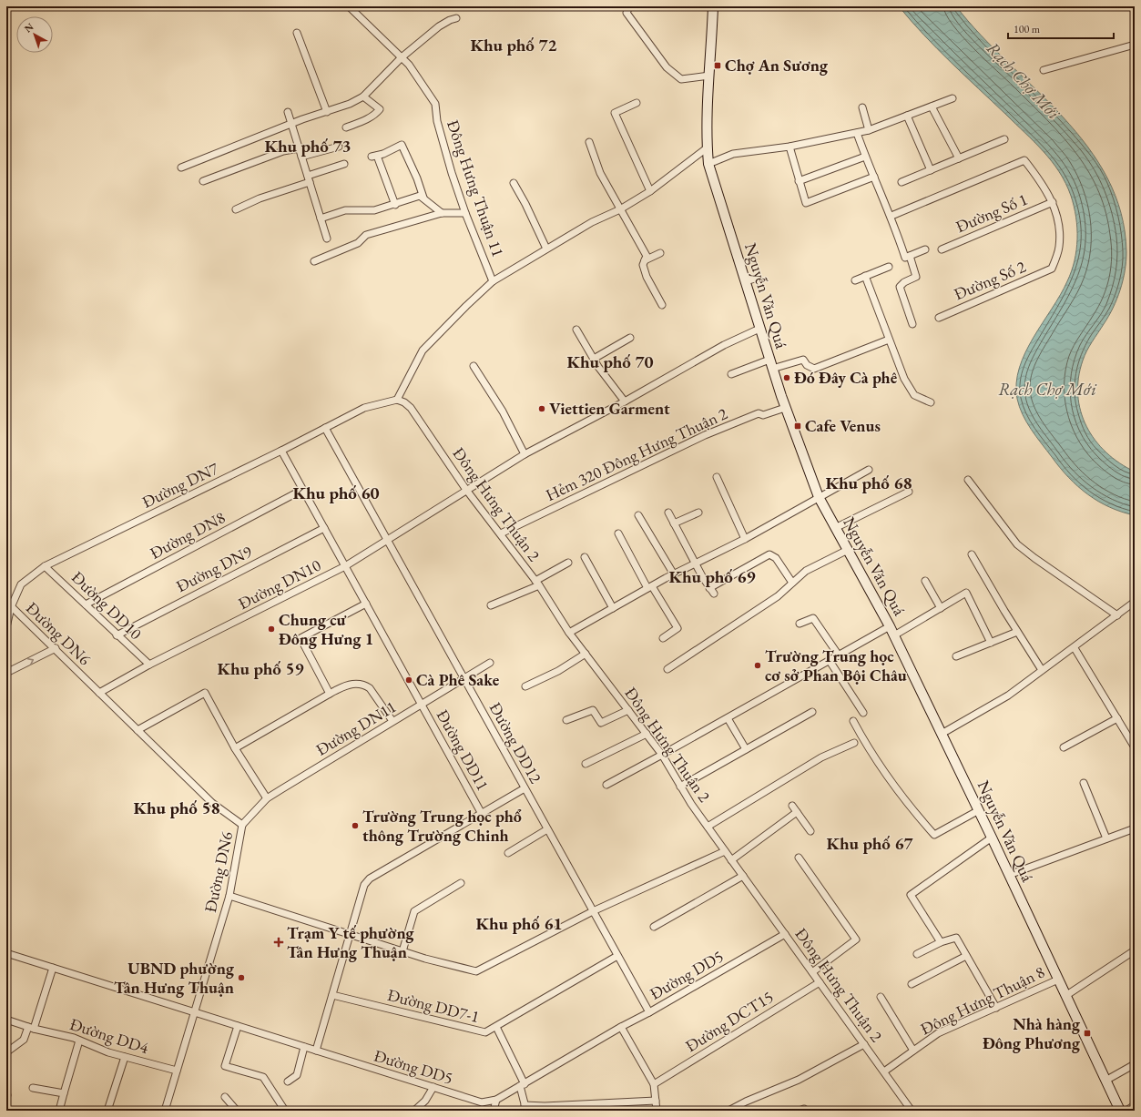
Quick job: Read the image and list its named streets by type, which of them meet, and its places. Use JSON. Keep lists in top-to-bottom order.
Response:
{
  "streets": {
    "main road": ["Nguyễn Văn Quá"],
    "street": [
      "Đông Hưng Thuận 11",
      "Đường Số 1",
      "Đường Số 2",
      "Hẻm 320 Đông Hưng Thuận 2",
      "Đường DN7",
      "Đông Hưng Thuận 2",
      "Đường DN8",
      "Đường DN9",
      "Đường DN10",
      "Đường DD10",
      "Đường DN6",
      "Đường DN11",
      "Đường DD12",
      "Đường DD11",
      "Đường DD5",
      "Đông Hưng Thuận 8",
      "Đường DD7-1",
      "Đường DCT15",
      "Đường DD4"
    ]
  },
  "crossings": [
    ["Đông Hưng Thuận 11", "Nguyễn Văn Quá"],
    ["Đông Hưng Thuận 11", "Đường DN7"],
    ["Đông Hưng Thuận 11", "Đông Hưng Thuận 2"],
    ["Đường Số 1", "Đường Số 2"],
    ["Nguyễn Văn Quá", "Hẻm 320 Đông Hưng Thuận 2"],
    ["Nguyễn Văn Quá", "Đường DN10"],
    ["Nguyễn Văn Quá", "Đông Hưng Thuận 8"],
    ["Hẻm 320 Đông Hưng Thuận 2", "Đông Hưng Thuận 2"],
    ["Đường DN7", "Đông Hưng Thuận 2"],
    ["Đường DN7", "Đường DD10"],
    ["Đường DN7", "Đường DN6"],
    ["Đường DN7", "Đường DD12"],
    ["Đường DN7", "Đường DD11"],
    ["Đông Hưng Thuận 2", "Đường DN10"],
    ["Đông Hưng Thuận 2", "Đường DD5"],
    ["Đông Hưng Thuận 2", "Đông Hưng Thuận 8"],
    ["Đông Hưng Thuận 2", "Đường DCT15"],
    ["Đường DN8", "Đường DD10"],
    ["Đường DN8", "Đường DD11"],
    ["Đường DN9", "Đường DD10"],
    ["Đường DN9", "Đường DD11"],
    ["Đường DN10", "Đường DD10"],
    ["Đường DN10", "Đường DN6"],
    ["Đường DN10", "Đường DD12"],
    ["Đường DN10", "Đường DD11"],
    ["Đường DN6", "Đường DN11"],
    ["Đường DN6", "Đường DD5"],
    ["Đường DN6", "Đường DD4"],
    ["Đường DN11", "Đường DD12"],
    ["Đường DN11", "Đường DD11"],
    ["Đường DD12", "Đường DD5"],
    ["Đường DD12", "Đường DD7-1"]
  ],
  "districts": [
    "Khu phố 72",
    "Khu phố 73",
    "Khu phố 70",
    "Khu phố 68",
    "Khu phố 60",
    "Khu phố 69",
    "Khu phố 59",
    "Khu phố 58",
    "Khu phố 67",
    "Khu phố 61"
  ],
  "water": ["Rạch Chợ Mới"],
  "places": {
    "transit": ["Chợ An Sương", "Cafe Venus", "Nhà hàng Đông Phương"],
    "other": [
      "Đó Đây Cà phê",
      "Viettien Garment",
      "Chung cư Đông Hưng 1",
      "Trường Trung học cơ sở Phan Bội Châu",
      "Cà Phê Sake",
      "Trường Trung học phổ thông Trường Chinh",
      "UBND phường Tân Hưng Thuận"
    ],
    "health": ["Trạm Y tế phường Tân Hưng Thuận"]
  },
  "scale_bar": "100 m",
  "north": "top left"
}
